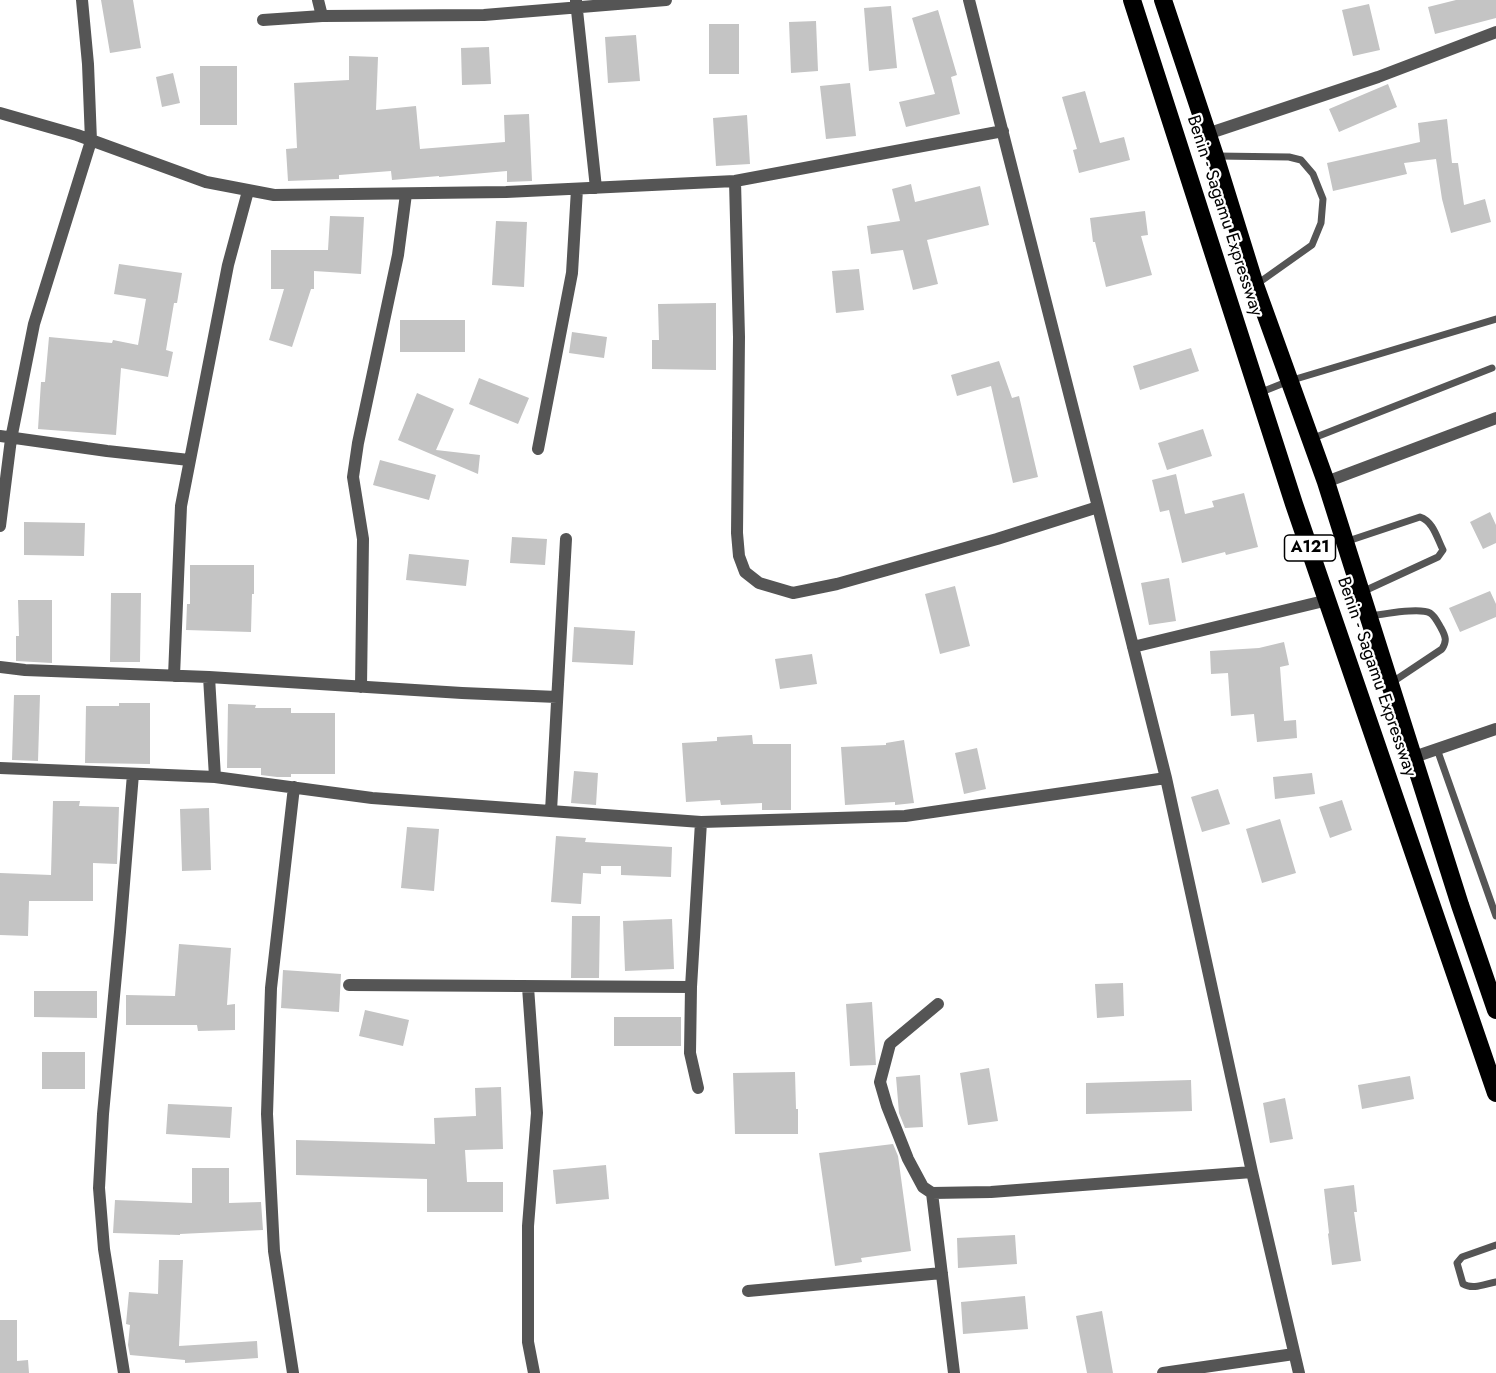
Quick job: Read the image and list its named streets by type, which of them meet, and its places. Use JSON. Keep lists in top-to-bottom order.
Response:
{
  "streets": {
    "highway": ["Benin - Sagamu Expressway", "A121"]
  }
}
